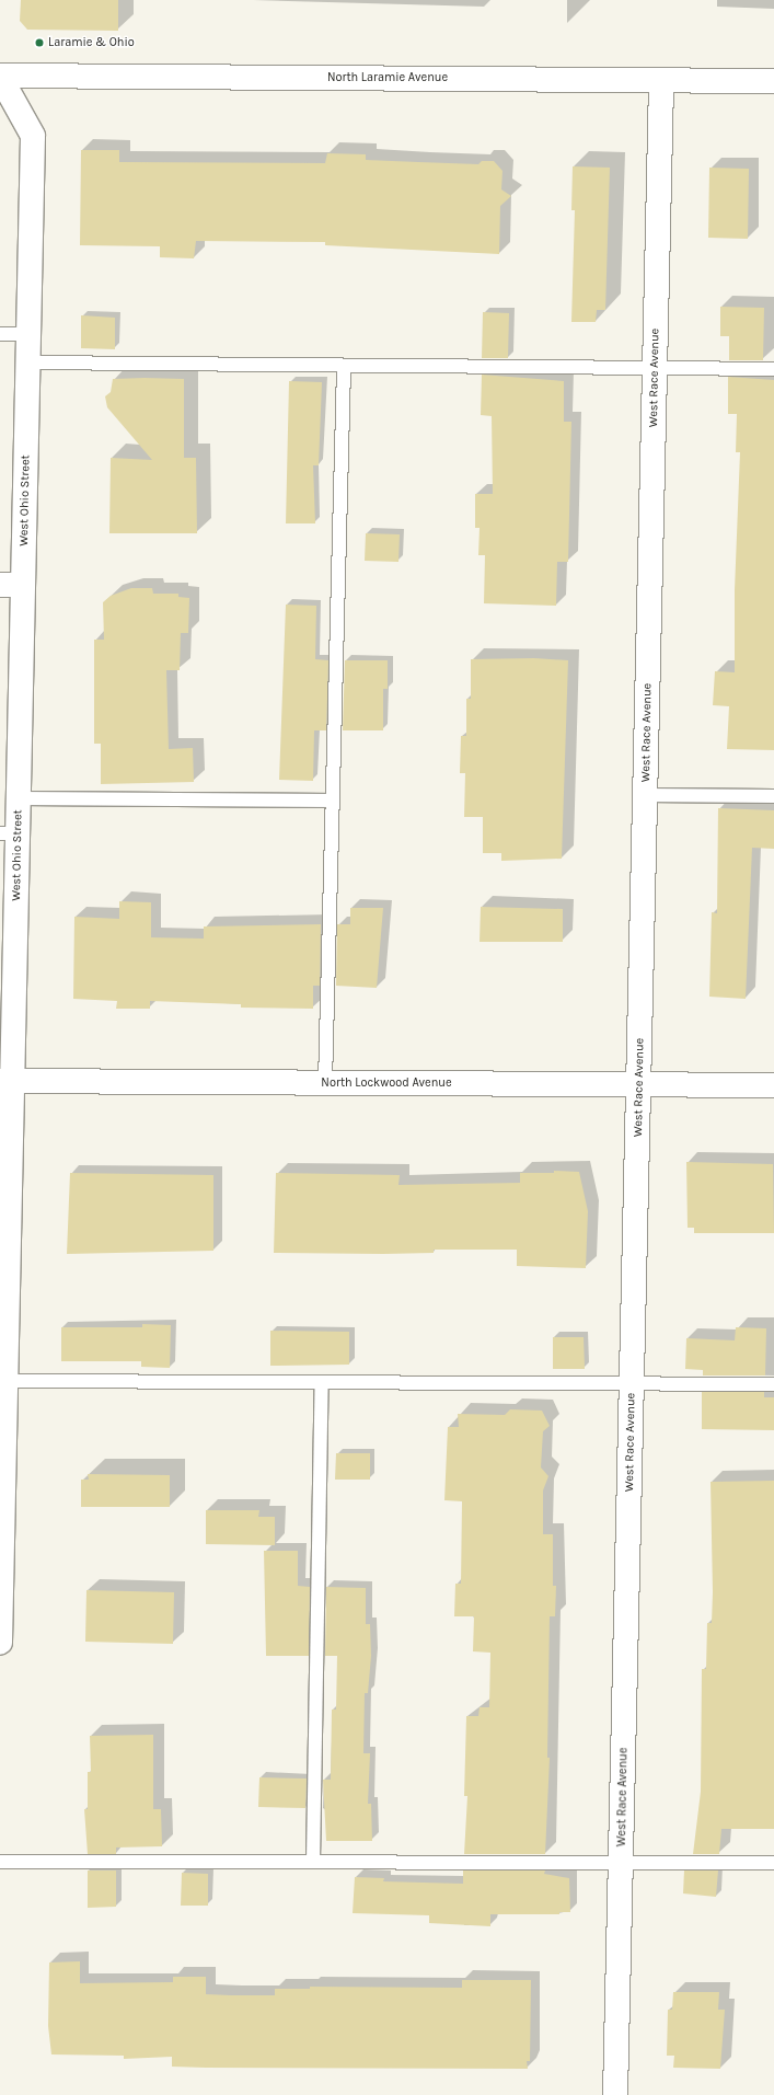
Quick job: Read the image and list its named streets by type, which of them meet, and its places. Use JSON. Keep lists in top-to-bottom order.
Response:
{
  "streets": {
    "street": [
      "North Laramie Avenue",
      "West Race Avenue",
      "West Ohio Street",
      "North Lockwood Avenue"
    ]
  },
  "crossings": [
    ["North Laramie Avenue", "West Race Avenue"],
    ["North Laramie Avenue", "West Ohio Street"],
    ["West Race Avenue", "North Lockwood Avenue"],
    ["West Ohio Street", "North Lockwood Avenue"]
  ],
  "places": ["Laramie & Ohio"]
}
